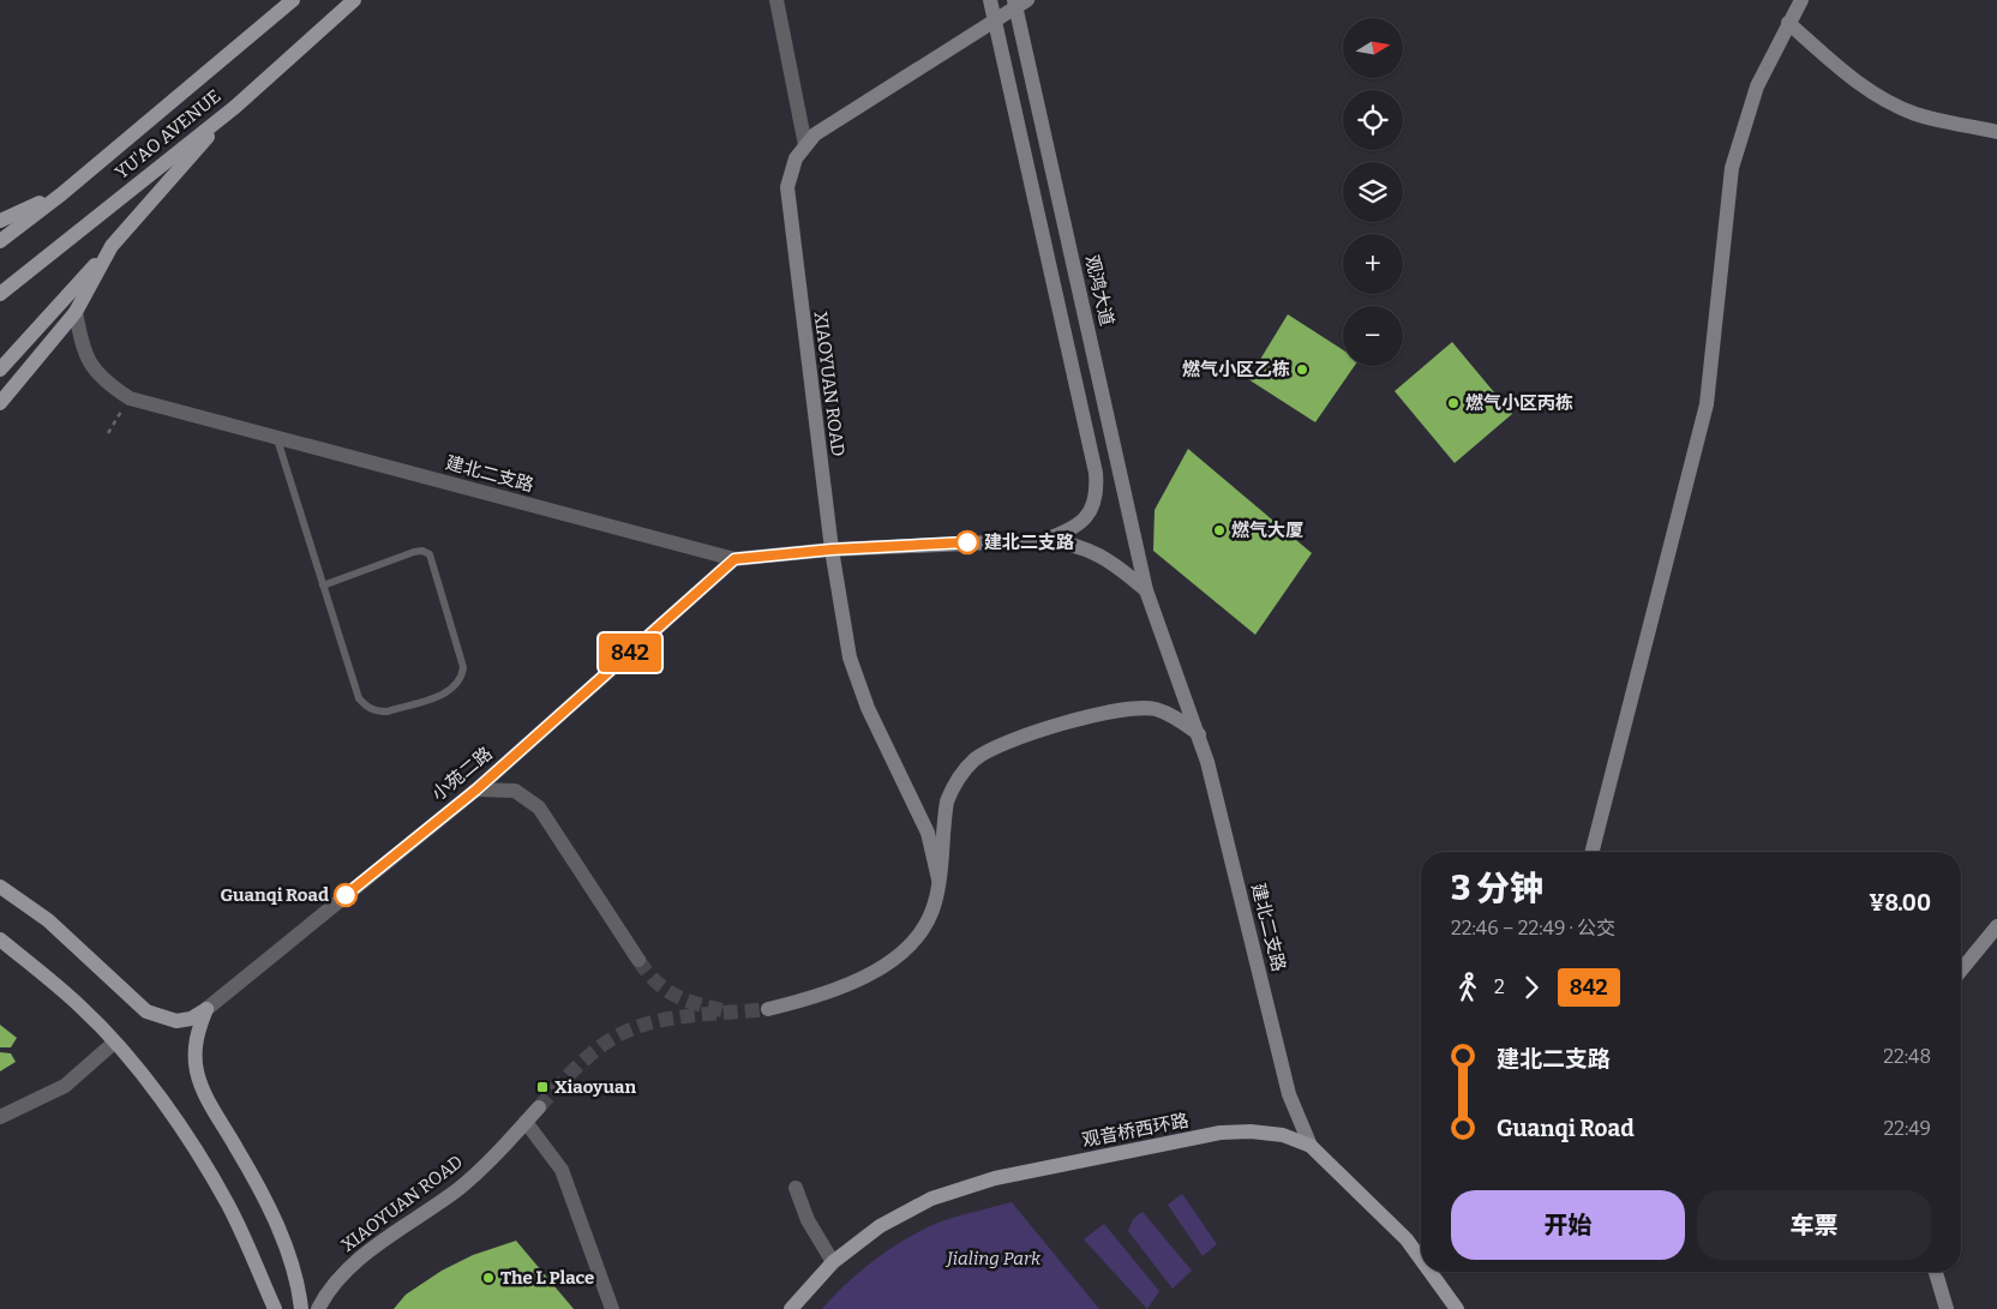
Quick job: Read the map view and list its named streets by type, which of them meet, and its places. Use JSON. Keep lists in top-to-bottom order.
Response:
{
  "streets": {
    "main road": ["YU'AO AVENUE", "观音桥西环路"],
    "street": [
      "观鸿大道",
      "XIAOYUAN ROAD",
      "建北二支路",
      "小苑二路"
    ]
  },
  "crossings": [
    ["观鸿大道", "XIAOYUAN ROAD"],
    ["观鸿大道", "建北二支路"],
    ["XIAOYUAN ROAD", "建北二支路"],
    ["建北二支路", "小苑二路"],
    ["建北二支路", "观音桥西环路"]
  ],
  "parks": ["Jialing Park"],
  "places": {
    "other": [
      "燃气小区乙栋",
      "燃气小区丙栋",
      "燃气大厦",
      "建北二支路",
      "Guanqi Road",
      "The L Place"
    ],
    "transit": ["Xiaoyuan"]
  },
  "lines": ["bus line 842"],
  "north": "right",
  "page": {
    "on_map": "842",
    "map_buttons": ["+", "−"],
    "heading": ["3 分钟", "22:46 – 22:49 · 公交", "¥8.00"],
    "legs": ["2", "842"],
    "list": [
      {
        "name": "建北二支路",
        "value": "22:48"
      },
      {
        "name": "Guanqi Road",
        "value": "22:49"
      }
    ],
    "buttons": ["开始", "车票"]
  }
}
